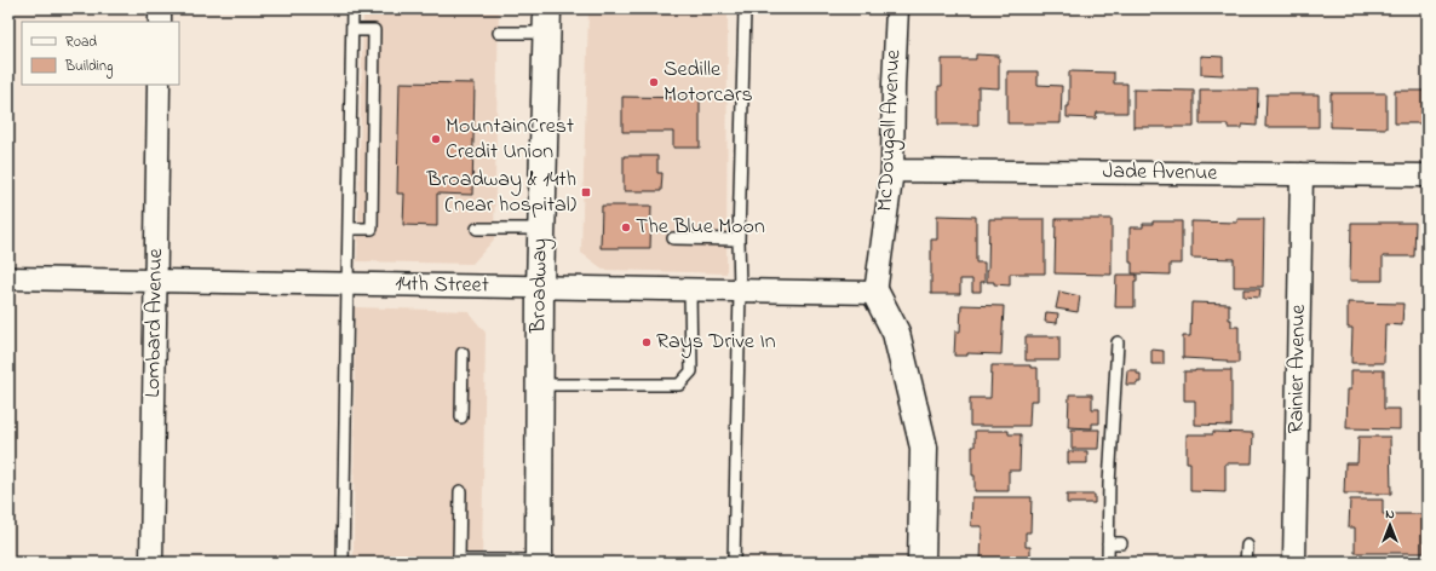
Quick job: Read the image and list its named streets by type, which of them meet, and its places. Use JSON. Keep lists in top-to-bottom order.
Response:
{
  "streets": {
    "main road": ["Broadway"],
    "street": [
      "McDougall Avenue",
      "Jade Avenue",
      "14th Street",
      "Lombard Avenue",
      "Rainier Avenue"
    ]
  },
  "crossings": [
    ["McDougall Avenue", "Jade Avenue"],
    ["McDougall Avenue", "14th Street"],
    ["Jade Avenue", "Rainier Avenue"],
    ["14th Street", "Broadway"],
    ["14th Street", "Lombard Avenue"]
  ],
  "places": {
    "other": [
      "Sedille Motorcars",
      "MountainCrest Credit Union",
      "The Blue Moon",
      "Rays Drive In"
    ],
    "transit": ["Broadway & 14th (near hospital)"]
  },
  "legend": ["Road", "Building"],
  "north": "top"
}
